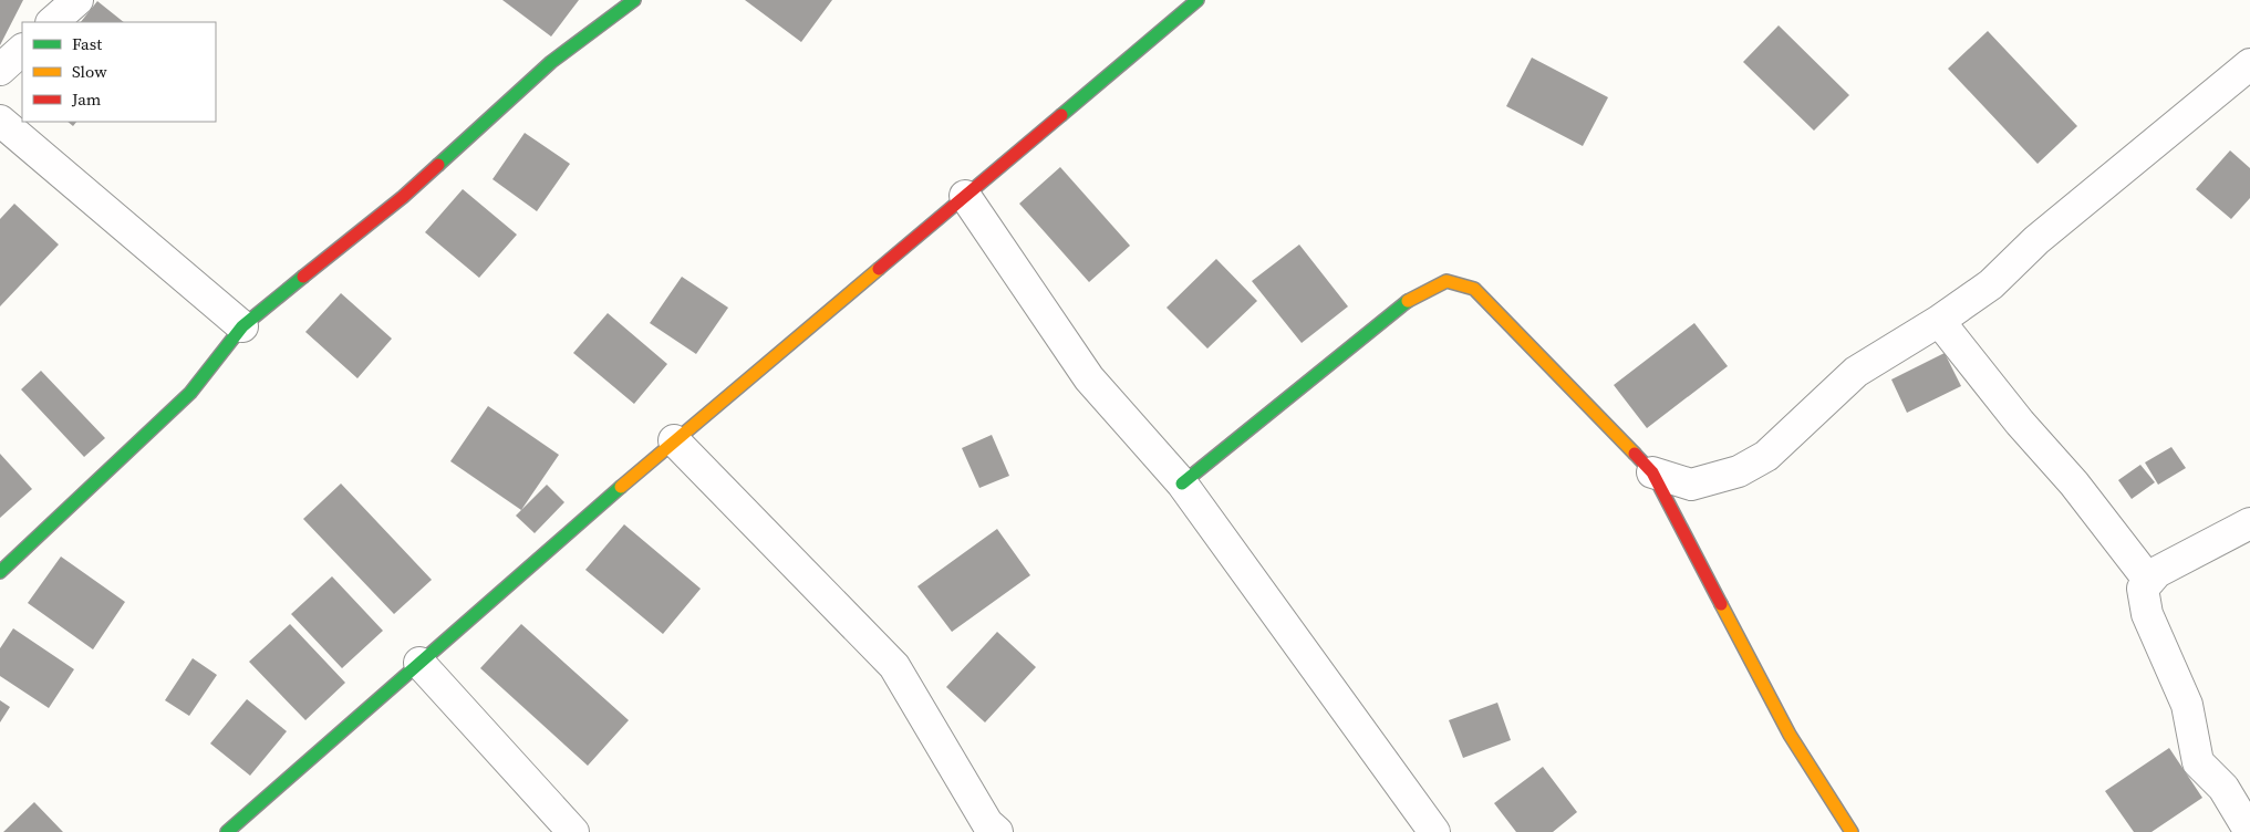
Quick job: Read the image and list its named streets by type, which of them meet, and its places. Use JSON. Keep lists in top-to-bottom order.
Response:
{
  "legend": ["Fast", "Slow", "Jam"]
}
